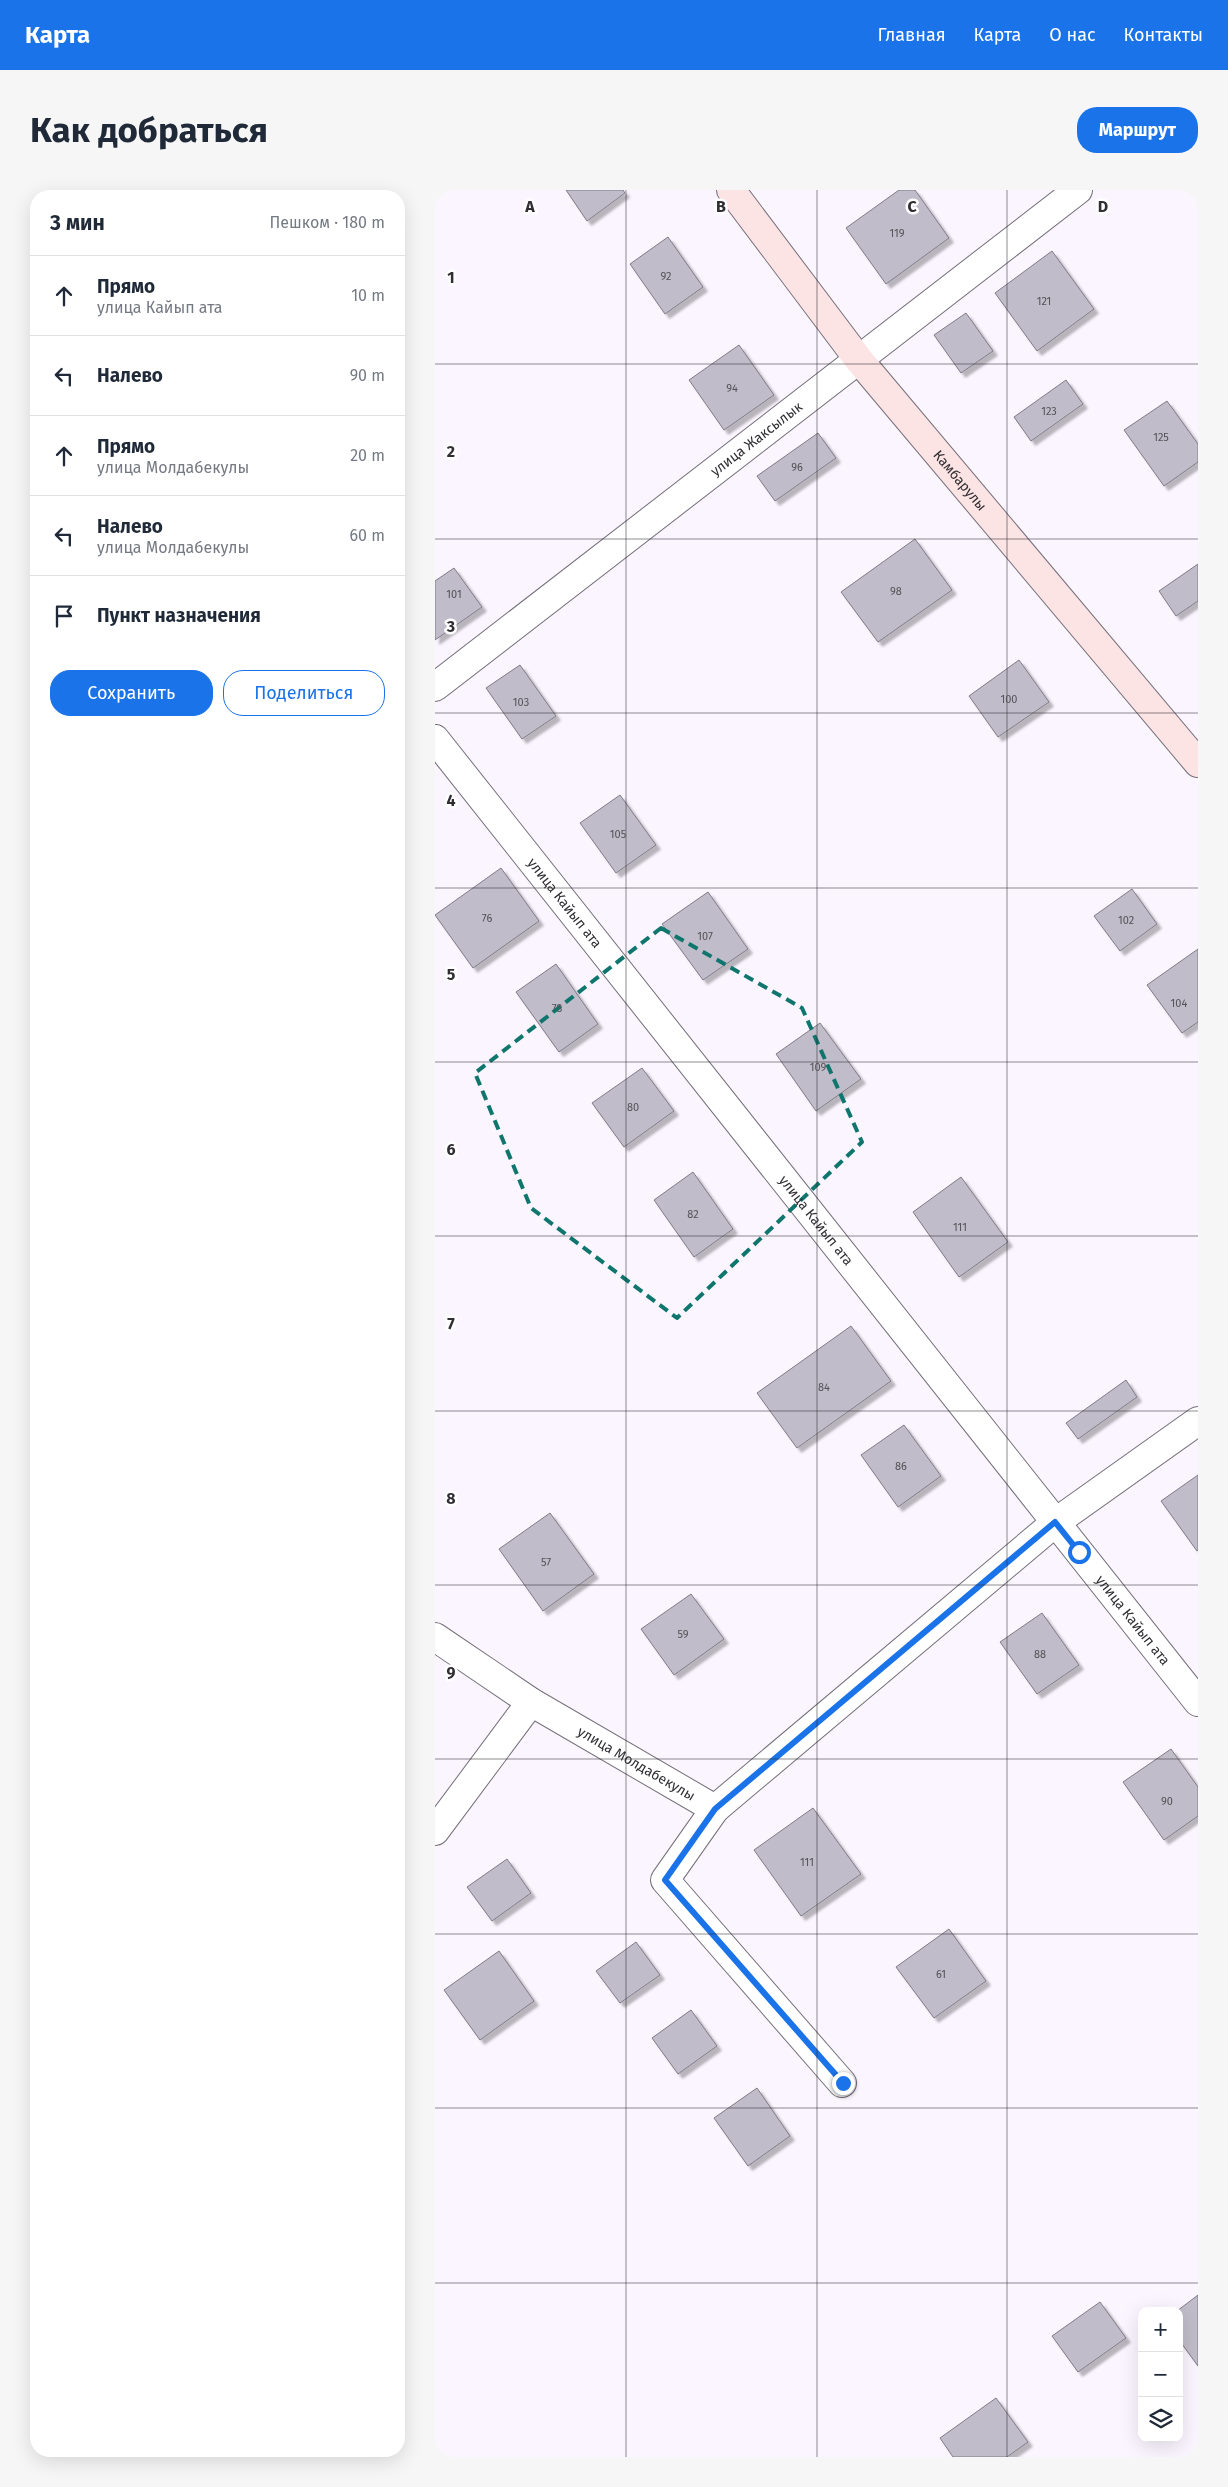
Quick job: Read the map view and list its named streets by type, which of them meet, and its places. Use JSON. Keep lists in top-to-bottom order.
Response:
{
  "streets": {
    "street": [
      "улица Жаксылык",
      "Камбарулы",
      "улица Кайып ата",
      "улица Молдабекулы"
    ]
  },
  "crossings": [
    ["улица Жаксылык", "Камбарулы"]
  ],
  "house_numbers": [
    "119",
    "92",
    "121",
    "94",
    "123",
    "125",
    "96",
    "98",
    "101",
    "100",
    "103",
    "105",
    "76",
    "102",
    "107",
    "104",
    "78",
    "109",
    "80",
    "82",
    "111",
    "84",
    "86",
    "57",
    "59",
    "88",
    "90",
    "111",
    "61"
  ],
  "page": {
    "header": "Карта",
    "nav": [
      "Главная",
      "Карта",
      "О нас",
      "Контакты"
    ],
    "buttons": [
      "Маршрут",
      ["Сохранить", "Поделиться"]
    ],
    "title": "Как добраться",
    "heading": ["3 мин", "Пешком · 180 m"],
    "list": [
      ["Прямо", "улица Кайып ата", "10 m"],
      ["Налево", "90 m"],
      ["Прямо", "улица Молдабекулы", "20 m"],
      ["Налево", "улица Молдабекулы", "60 m"],
      "Пункт назначения"
    ],
    "map_buttons": ["+", "−"]
  },
  "grid": {
    "columns": [
      "A",
      "B",
      "C",
      "D"
    ],
    "rows": [
      "1",
      "2",
      "3",
      "4",
      "5",
      "6",
      "7",
      "8",
      "9"
    ]
  }
}
